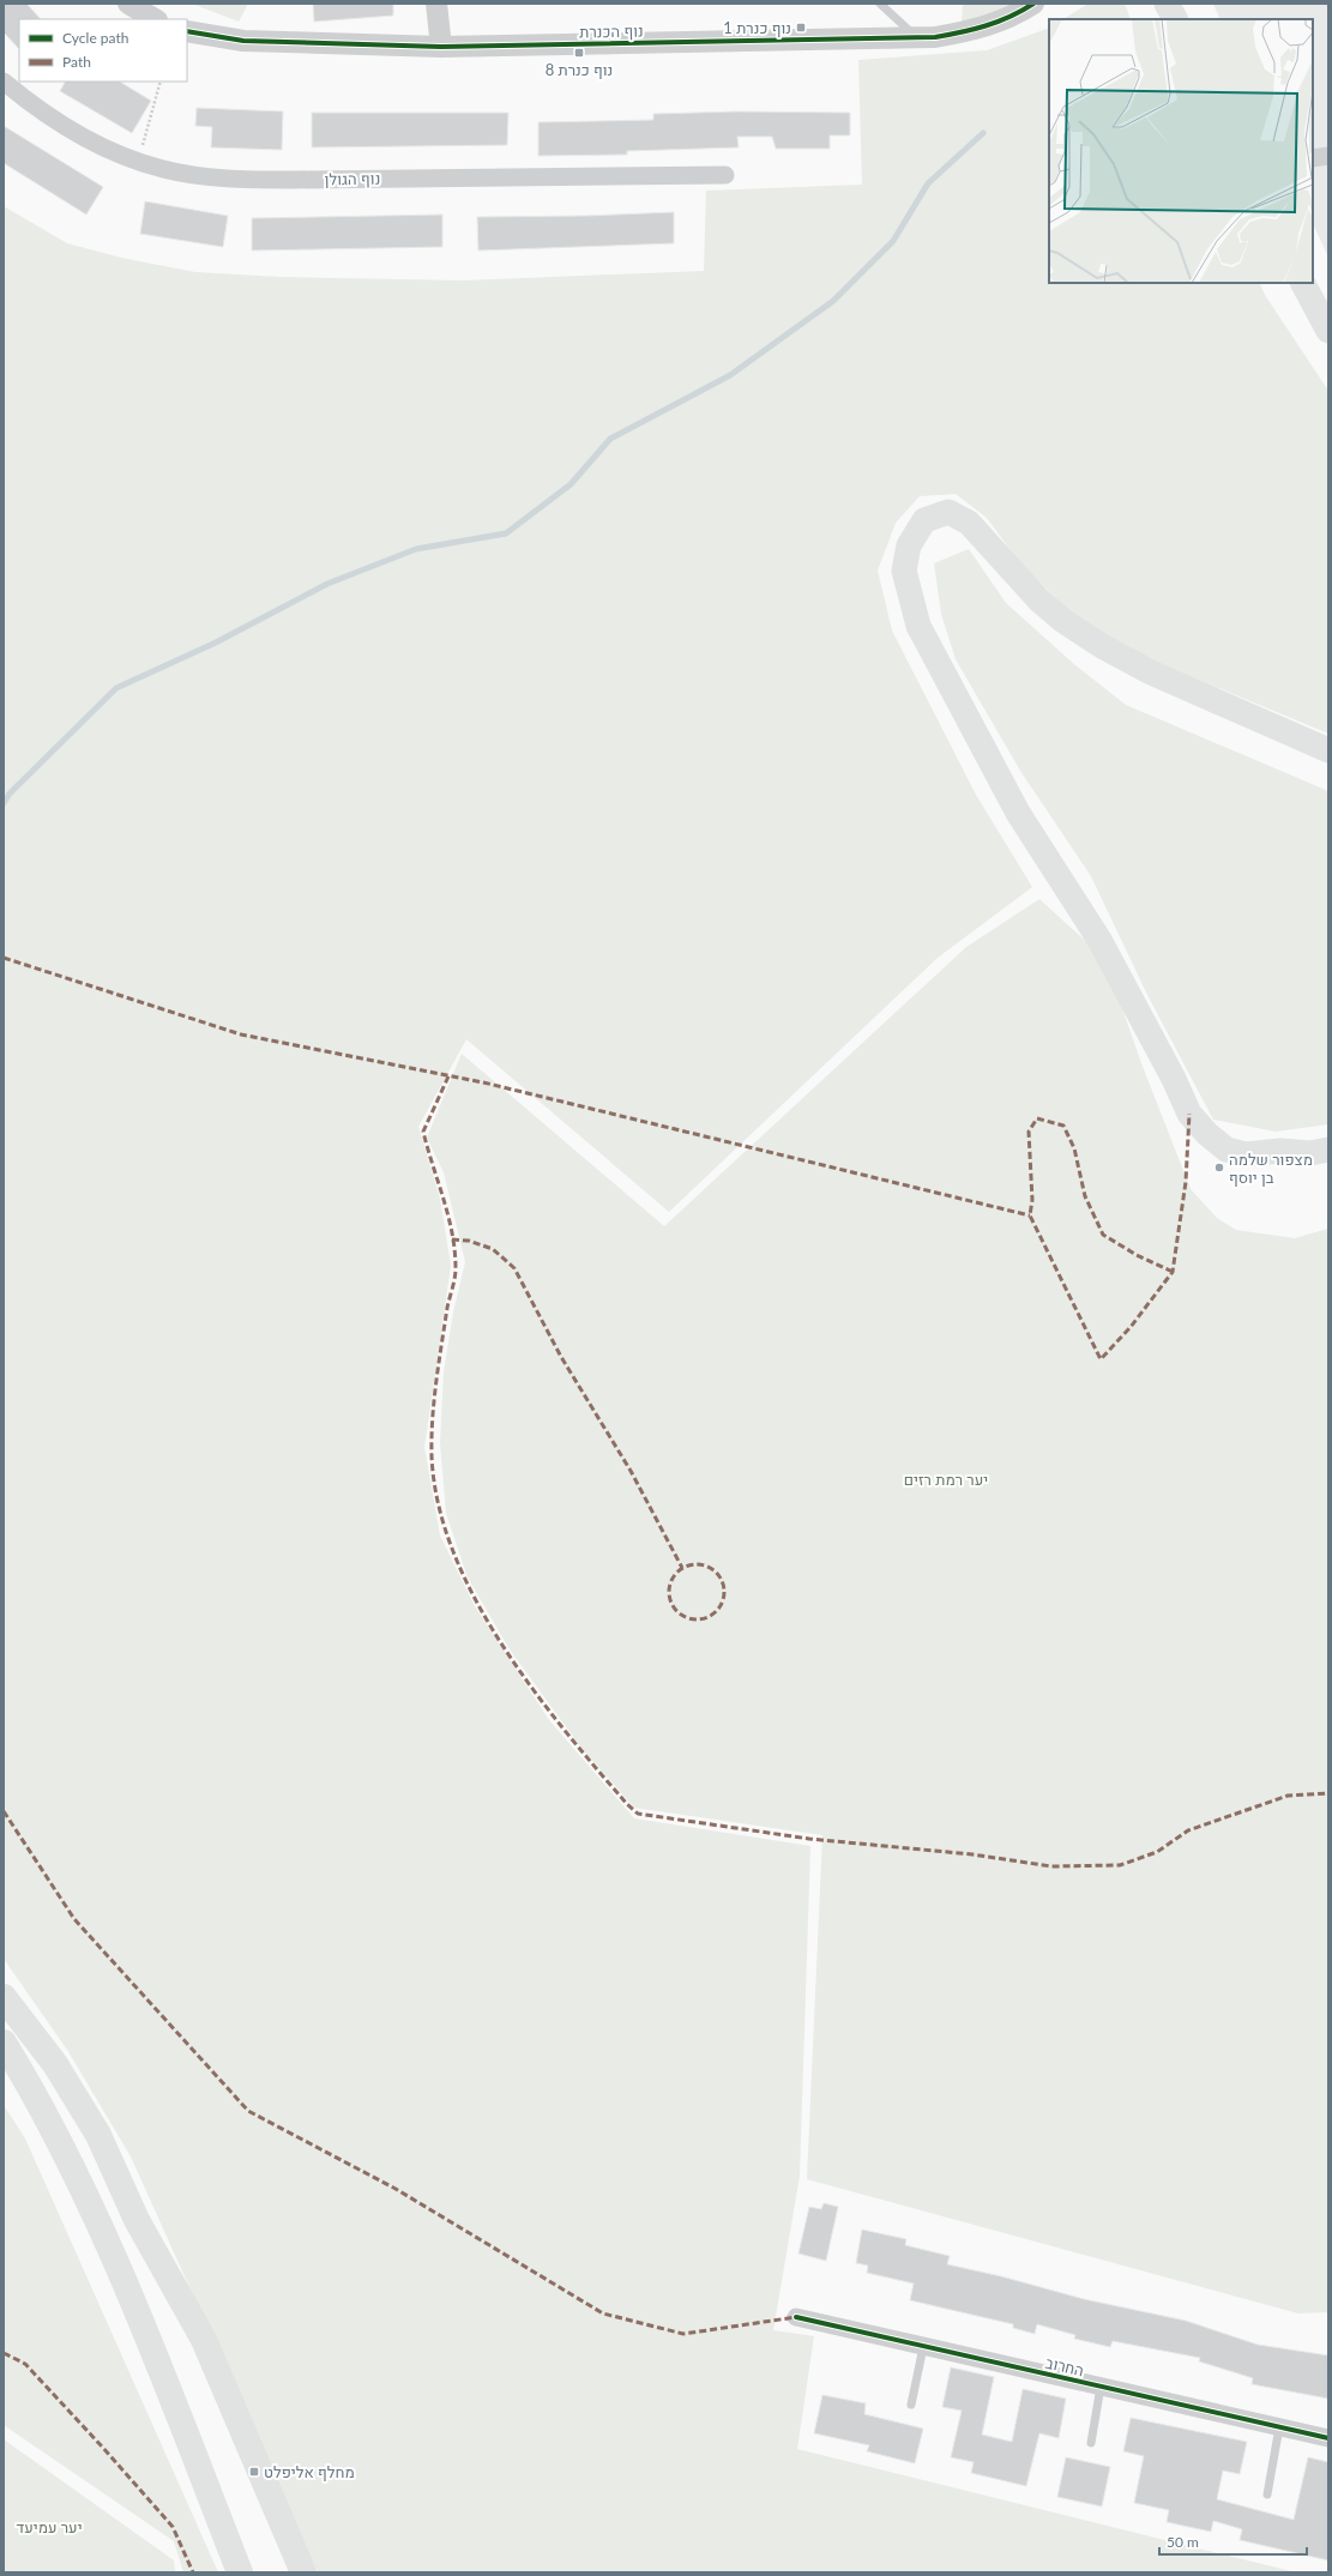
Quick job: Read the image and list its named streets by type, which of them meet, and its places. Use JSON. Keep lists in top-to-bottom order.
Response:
{
  "streets": {
    "street": ["נוף הכנרת", "נוף הגולן", "החרוב"]
  },
  "parks": ["יער רמת רזים", "יער עמיעד"],
  "places": {
    "transit": ["נוף כנרת 1", "נוף כנרת 8", "מחלף אליפלט"],
    "other": ["מצפור שלמה בן יוסף"]
  },
  "legend": ["Cycle path", "Path"],
  "scale_bar": "50 m"
}
